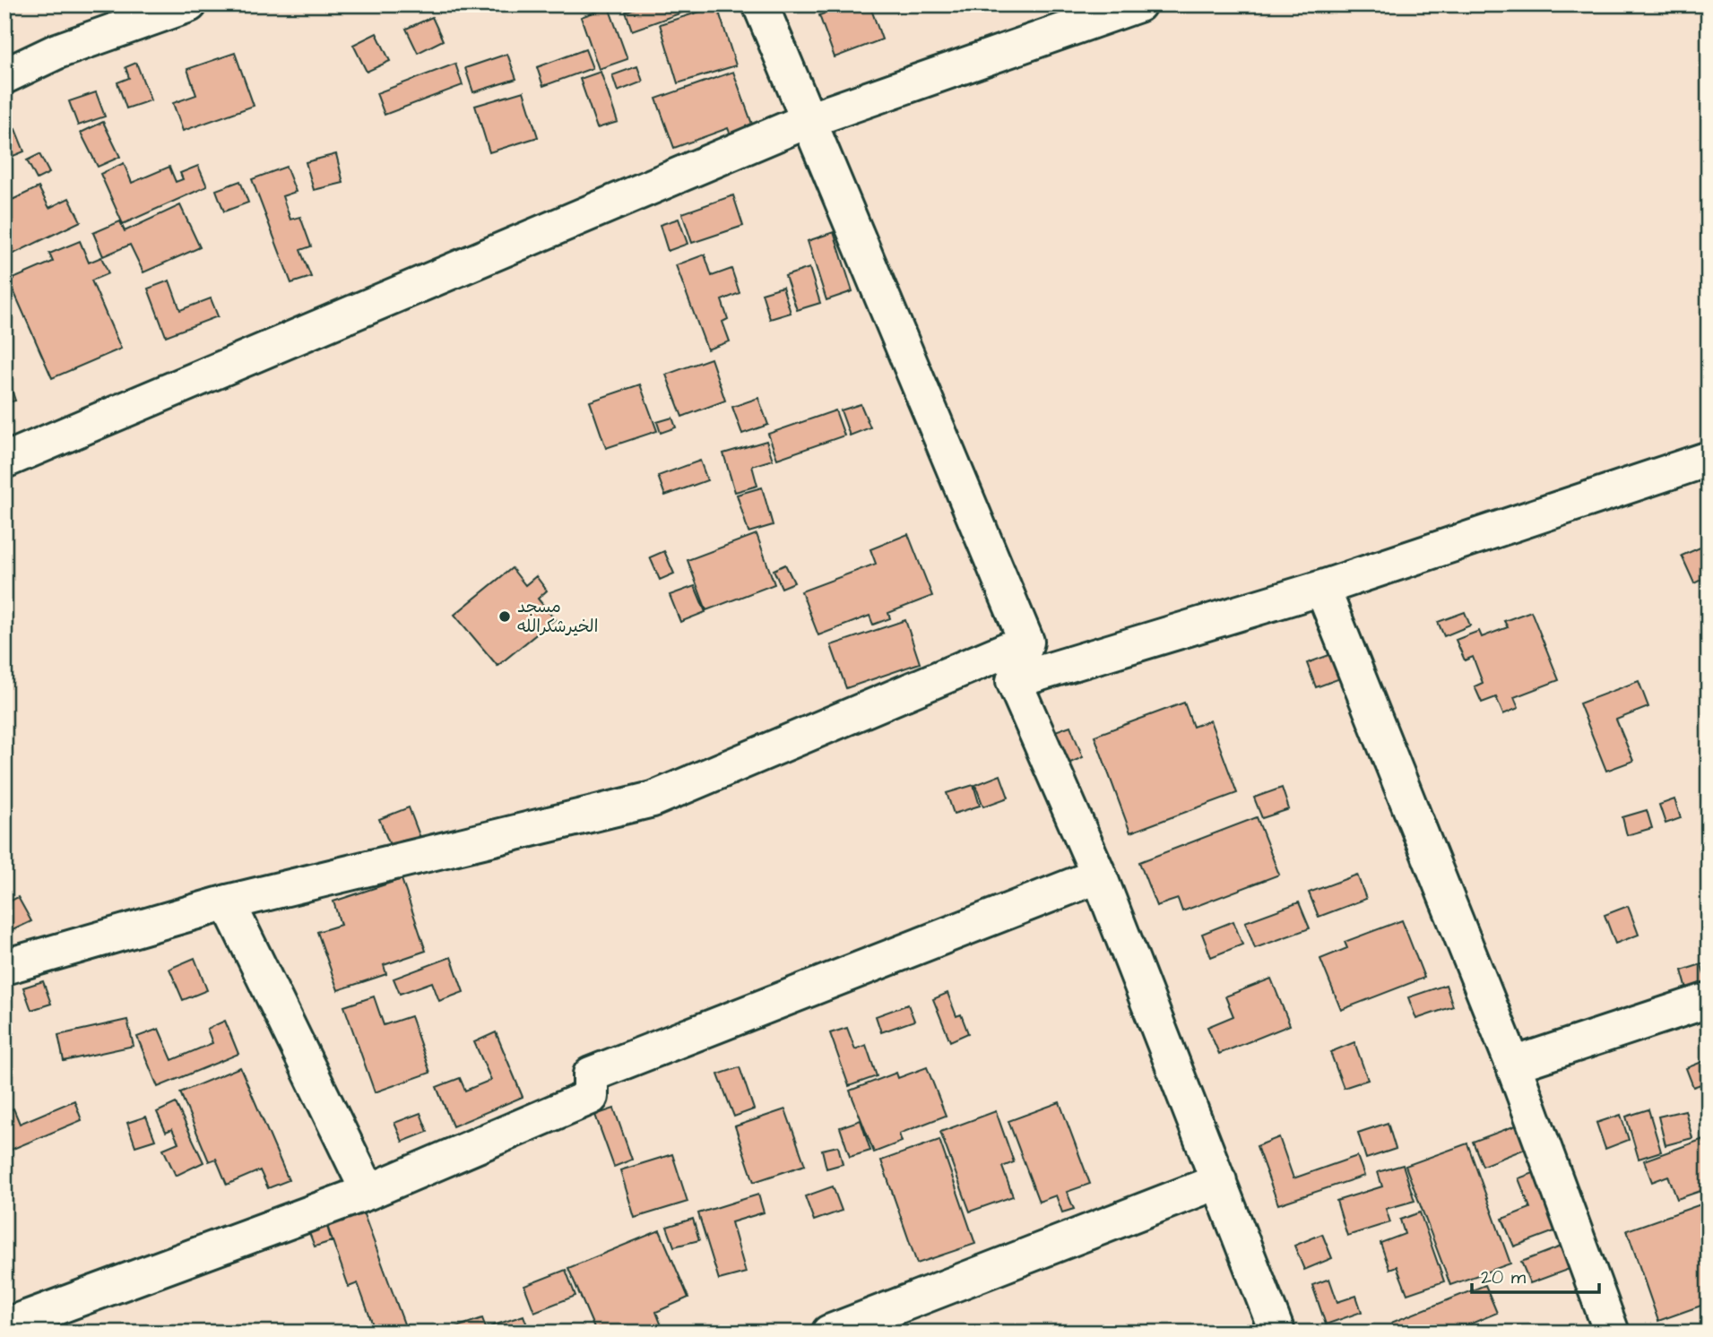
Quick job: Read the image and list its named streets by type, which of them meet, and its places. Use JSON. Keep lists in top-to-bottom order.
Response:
{
  "places": ["مسجد الخيرشكرالله"],
  "scale_bar": "20 m"
}
